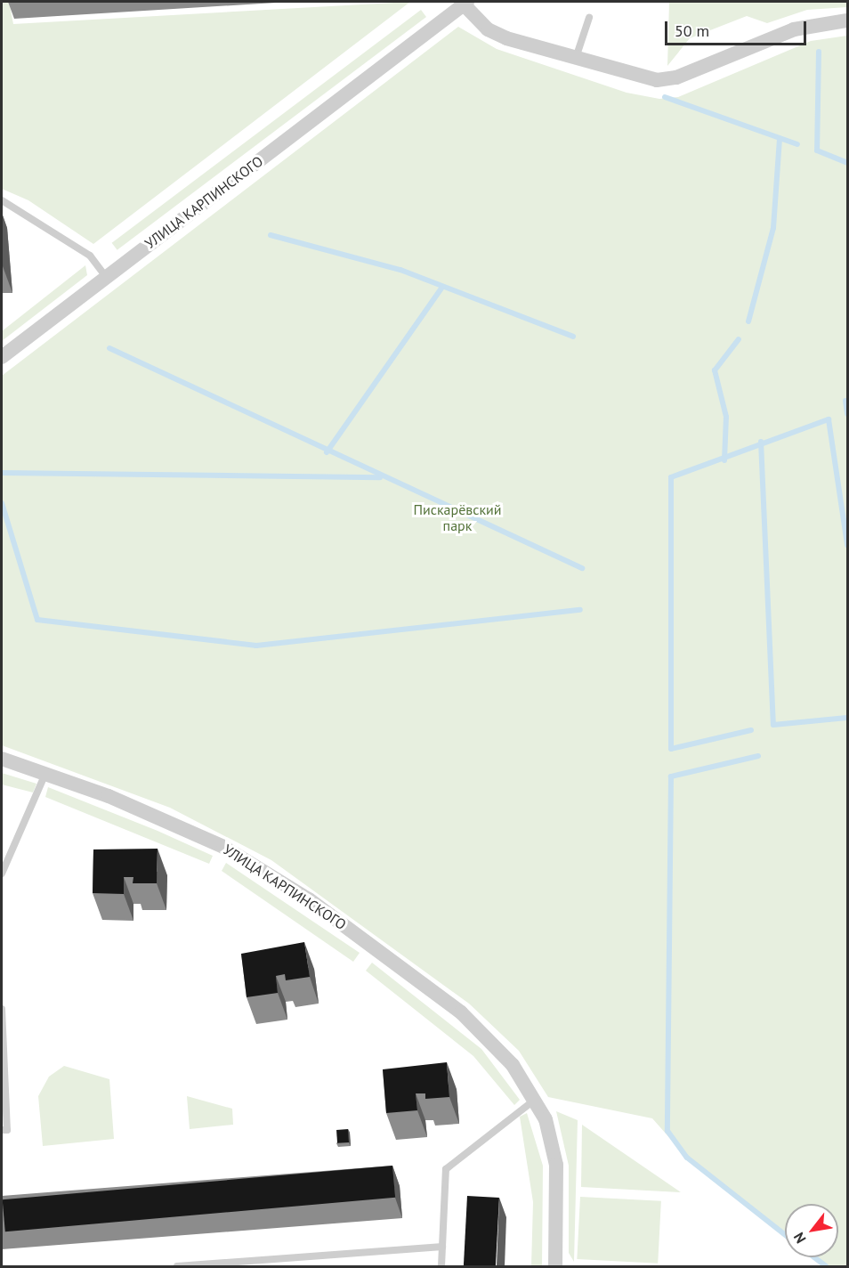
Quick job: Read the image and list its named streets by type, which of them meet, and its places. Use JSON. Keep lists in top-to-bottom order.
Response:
{
  "streets": {
    "street": ["УЛИЦА КАРПИНСКОГО"]
  },
  "parks": ["Пискарёвский парк"],
  "scale_bar": "50 m",
  "north": "bottom left"
}
